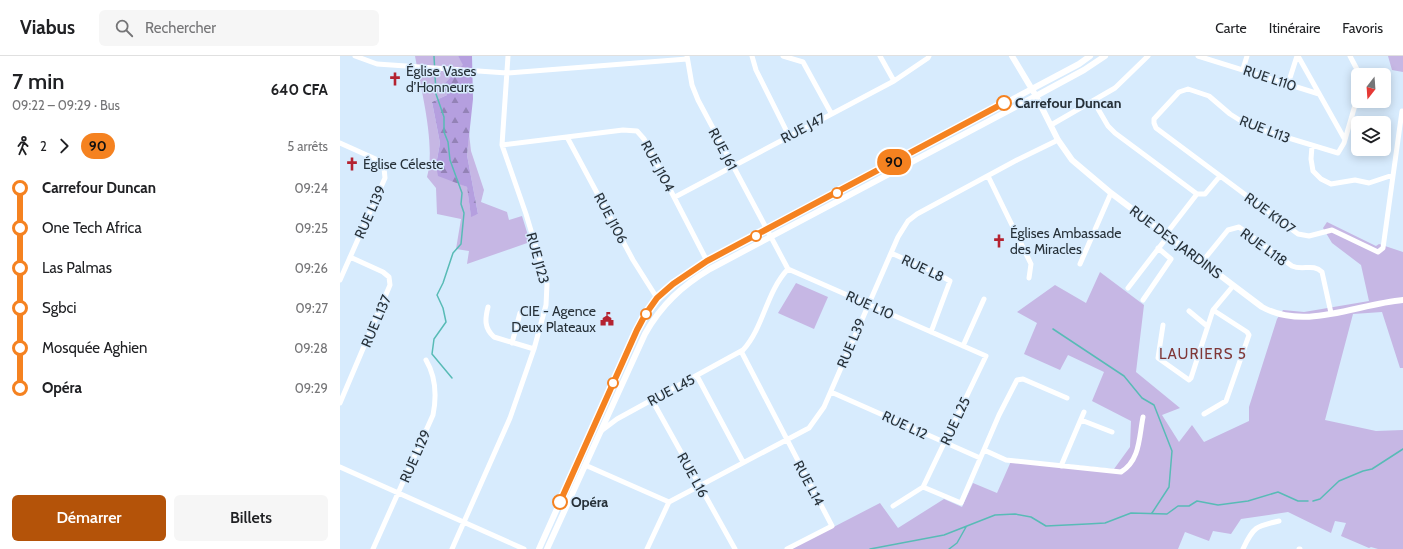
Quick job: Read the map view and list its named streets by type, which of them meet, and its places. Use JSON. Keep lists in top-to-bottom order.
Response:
{
  "streets": {
    "main road": ["RUE DES JARDINS"],
    "street": [
      "RUE L110",
      "RUE J47",
      "RUE L113",
      "RUE J61",
      "RUE J104",
      "RUE L139",
      "RUE K107",
      "RUE J106",
      "RUE L118",
      "RUE J123",
      "RUE L8",
      "RUE L10",
      "RUE L137",
      "RUE L39",
      "RUE L45",
      "RUE L25",
      "RUE L12",
      "RUE L129",
      "RUE L16",
      "RUE L14"
    ]
  },
  "crossings": [
    ["RUE J47", "RUE J61"],
    ["RUE J47", "RUE J104"],
    ["RUE L113", "RUE K107"],
    ["RUE J104", "RUE J106"],
    ["RUE J104", "RUE J123"],
    ["RUE L139", "RUE L137"],
    ["RUE DES JARDINS", "RUE L118"],
    ["RUE DES JARDINS", "RUE L39"],
    ["RUE L8", "RUE L10"],
    ["RUE L8", "RUE L39"],
    ["RUE L10", "RUE L39"],
    ["RUE L10", "RUE L25"],
    ["RUE L39", "RUE L12"],
    ["RUE L39", "RUE L16"],
    ["RUE L39", "RUE L14"],
    ["RUE L45", "RUE L16"],
    ["RUE L45", "RUE L14"],
    ["RUE L25", "RUE L12"]
  ],
  "districts": ["LAURIERS 5"],
  "places": {
    "church": ["Église Vases d’Honneurs", "Église Céleste", "Églises Ambassade des Miracles"],
    "other": ["Carrefour Duncan", "Opéra"],
    "public building": ["CIE - Agence Deux Plateaux"]
  },
  "lines": ["bus line 90"],
  "north": "bottom",
  "page": {
    "header": "Viabus",
    "search": "Rechercher",
    "nav": ["Carte", "Itinéraire", "Favoris"],
    "heading": ["7 min", "09:22 – 09:29 · Bus", "640 CFA"],
    "on_map": "90",
    "legs": ["2", "90", "5 arrêts"],
    "list": [
      {
        "name": "Carrefour Duncan",
        "value": "09:24"
      },
      {
        "name": "One Tech Africa",
        "value": "09:25"
      },
      {
        "name": "Las Palmas",
        "value": "09:26"
      },
      {
        "name": "Sgbci",
        "value": "09:27"
      },
      {
        "name": "Mosquée Aghien",
        "value": "09:28"
      },
      {
        "name": "Opéra",
        "value": "09:29"
      }
    ],
    "buttons": ["Démarrer", "Billets"]
  }
}
